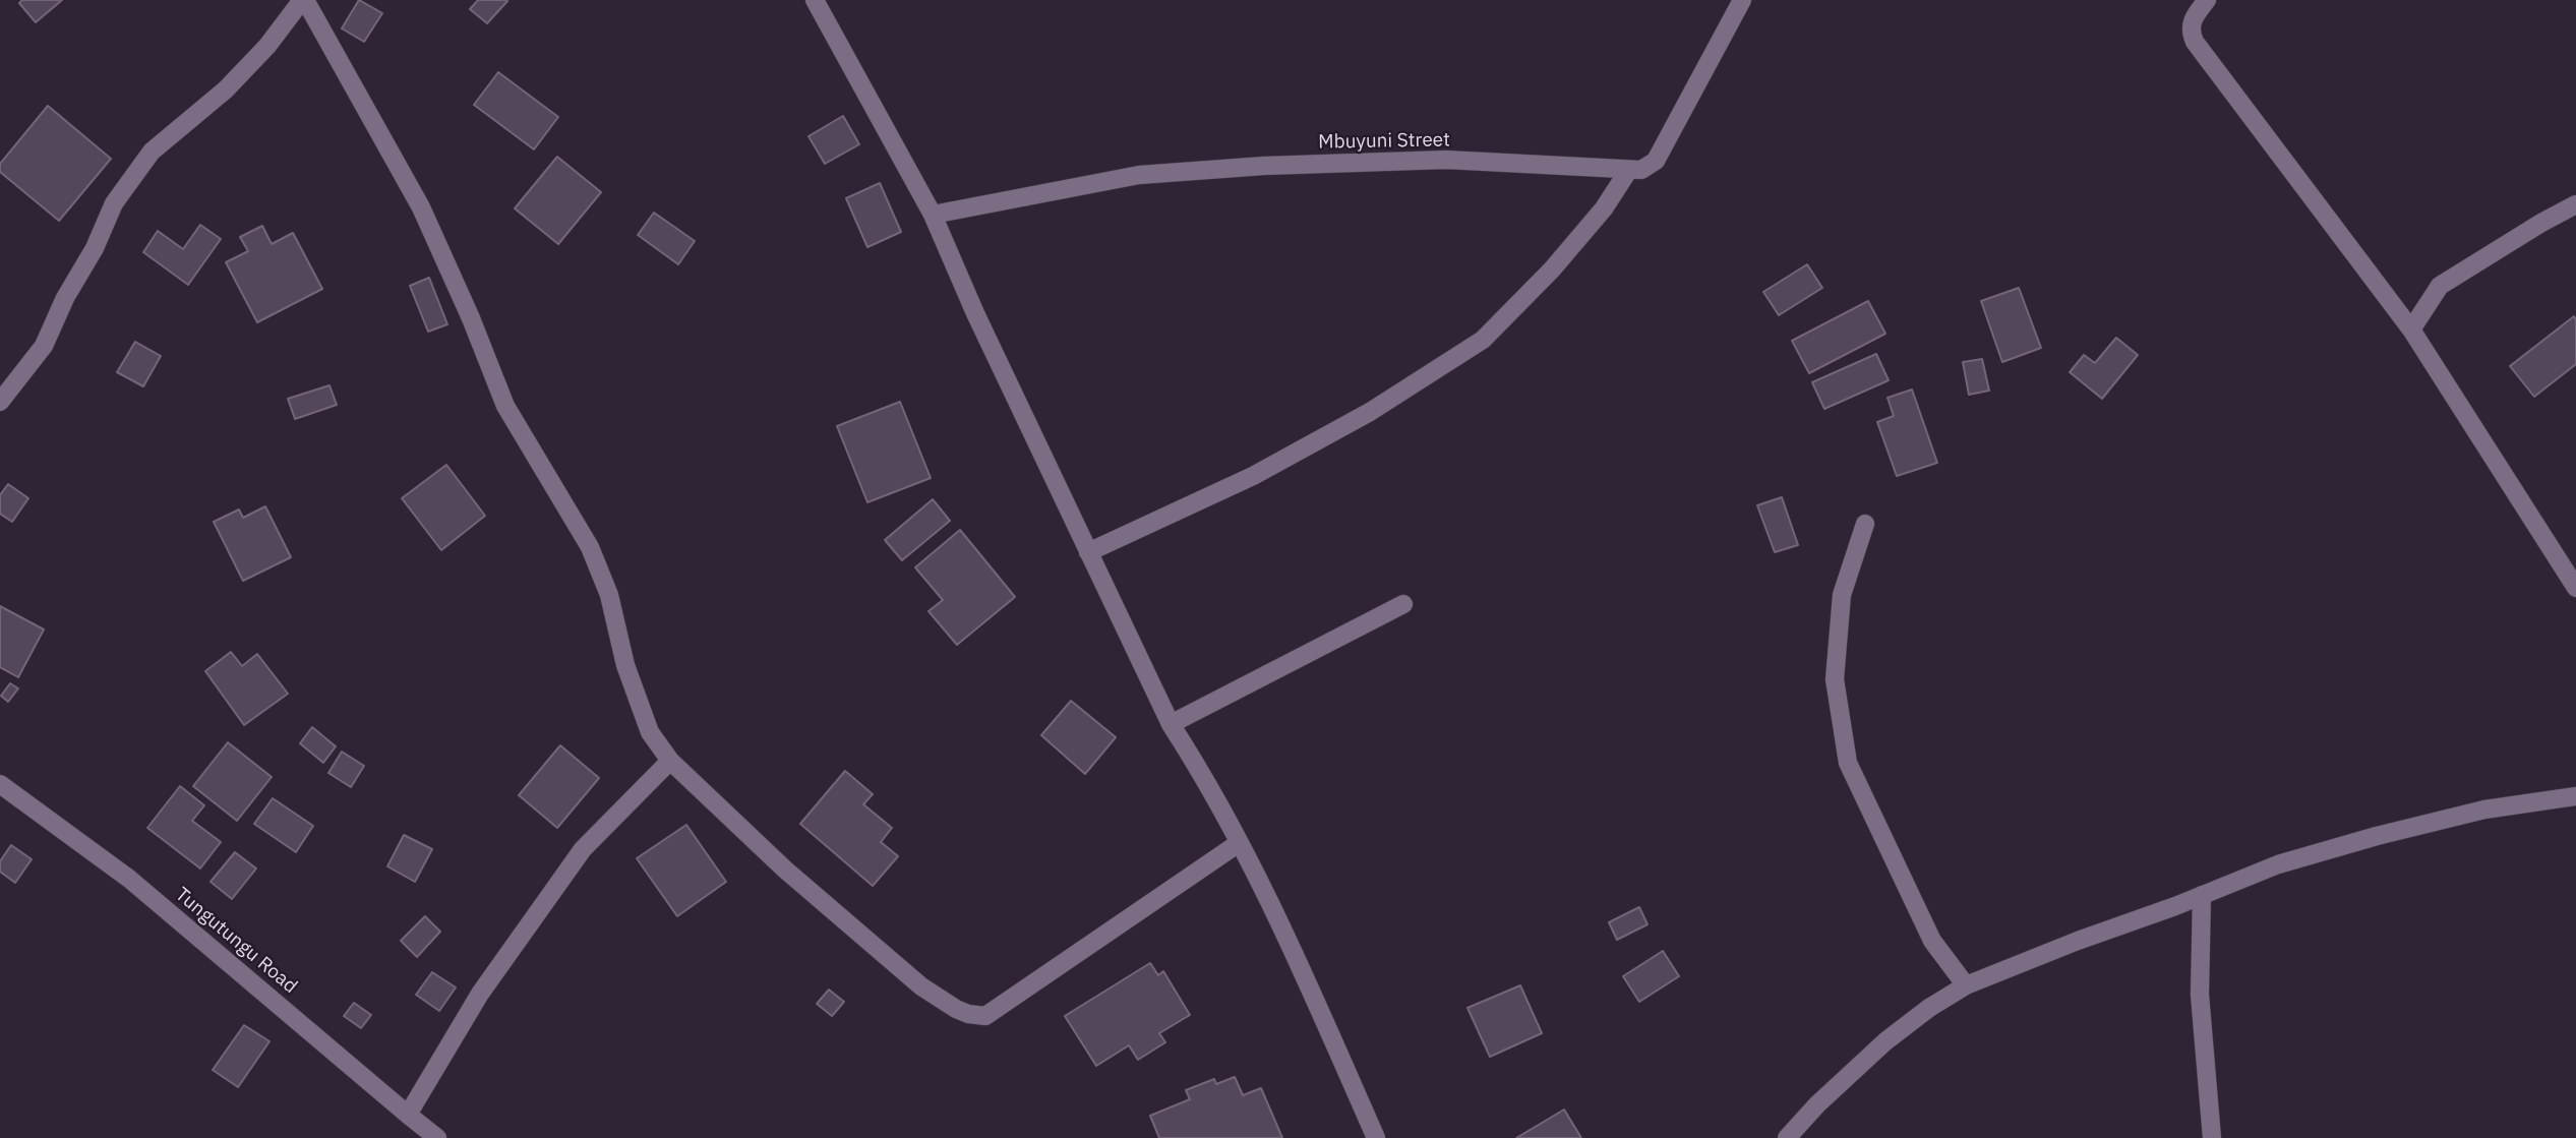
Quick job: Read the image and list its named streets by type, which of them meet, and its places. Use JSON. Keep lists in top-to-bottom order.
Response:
{
  "streets": {
    "street": ["Mbuyuni Street", "Tungutungu Road"]
  }
}
